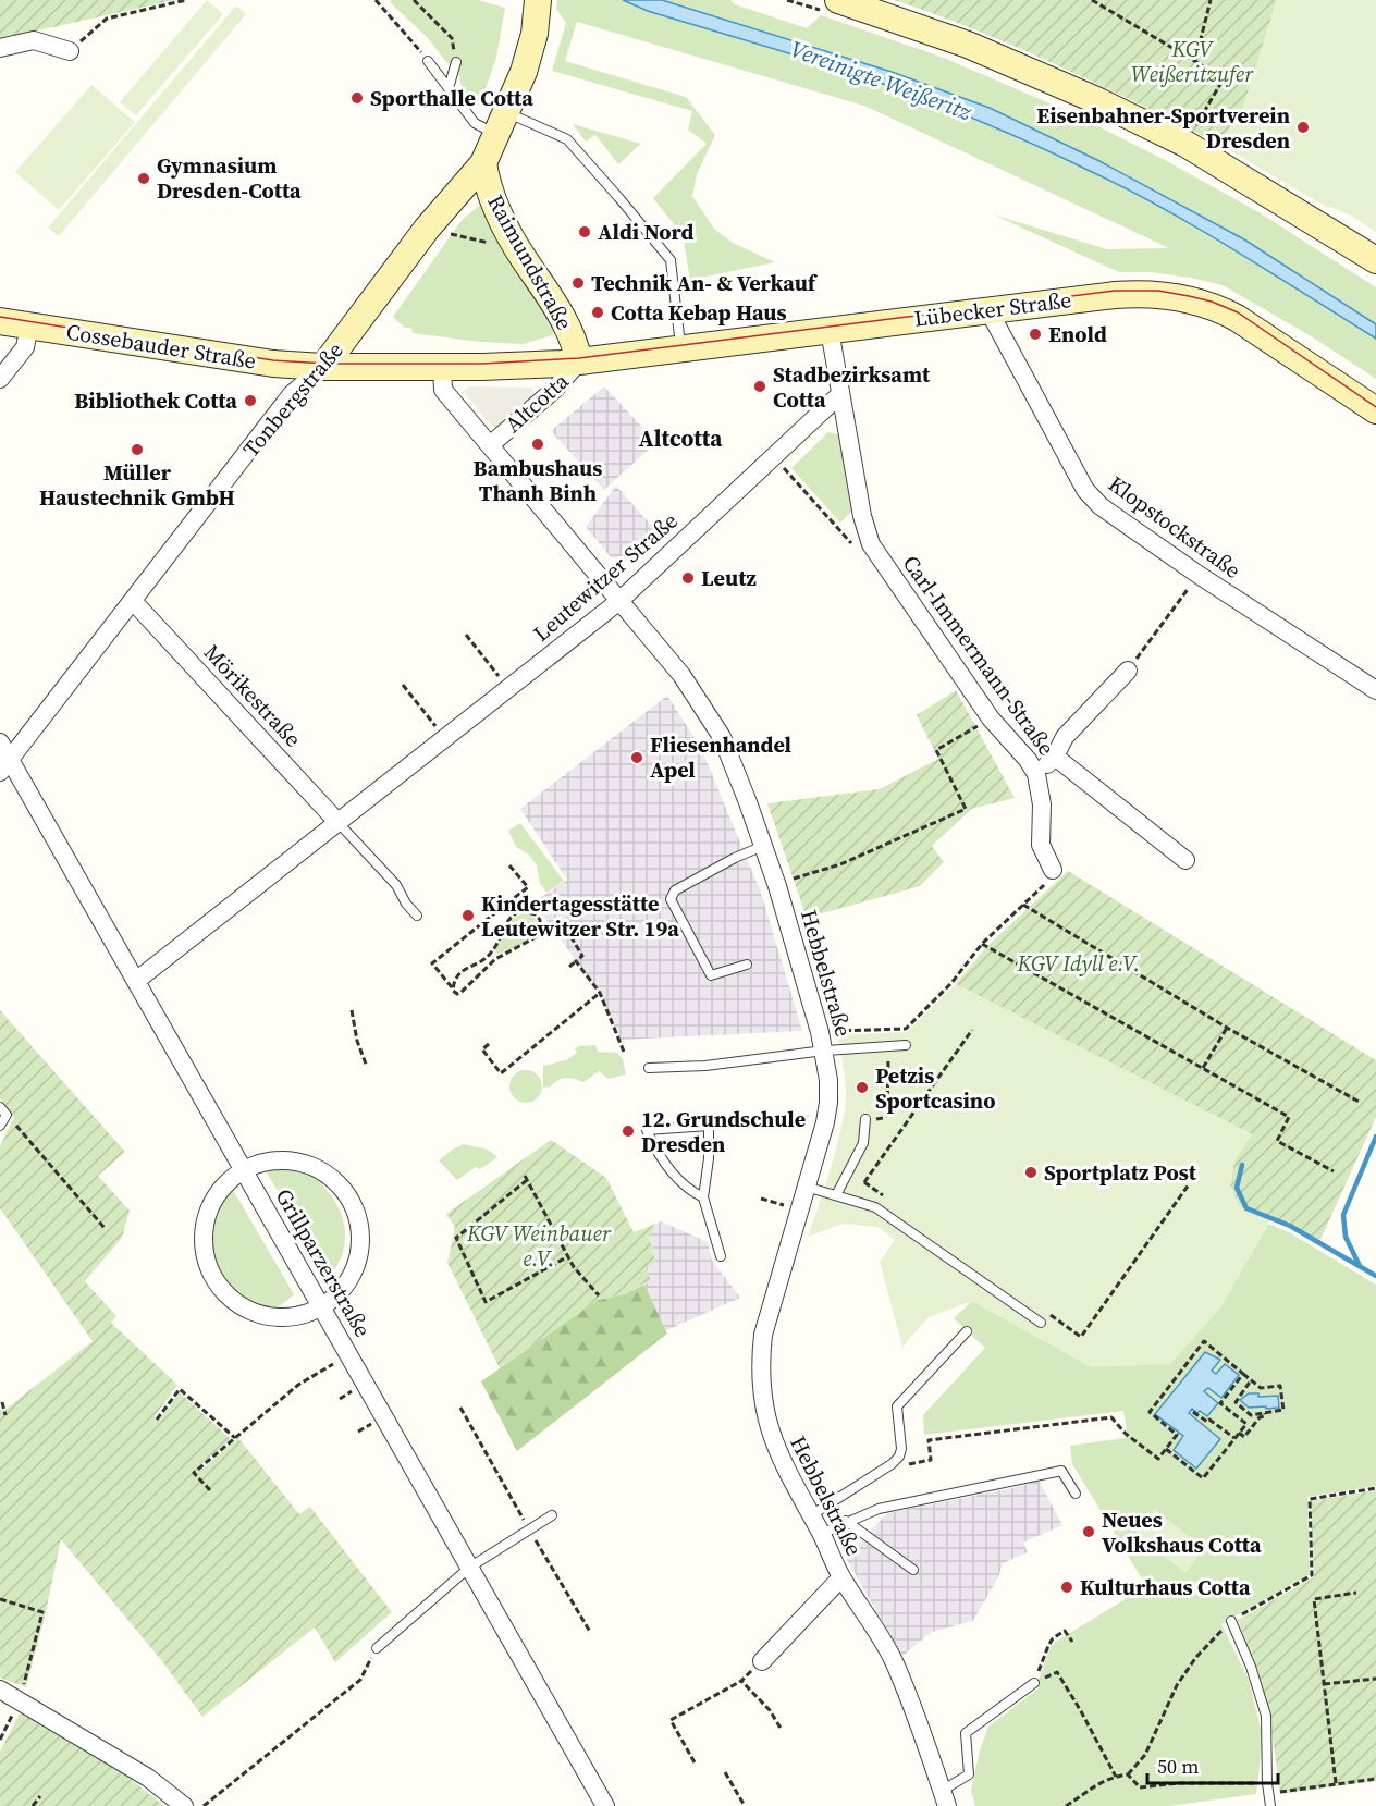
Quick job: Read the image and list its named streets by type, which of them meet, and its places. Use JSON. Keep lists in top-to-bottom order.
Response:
{
  "streets": {
    "main road": [
      "Raimundstraße",
      "Lübecker Straße",
      "Cossebauder Straße",
      "Tonbergstraße",
      "Altcotta"
    ],
    "street": [
      "Klopstockstraße",
      "Leutewitzer Straße",
      "Carl-Immermann-Straße",
      "Mörikestraße",
      "Hebbelstraße",
      "Grillparzerstraße"
    ]
  },
  "crossings": [
    ["Raimundstraße", "Lübecker Straße"],
    ["Raimundstraße", "Tonbergstraße"],
    ["Raimundstraße", "Altcotta"],
    ["Lübecker Straße", "Altcotta"],
    ["Lübecker Straße", "Klopstockstraße"],
    ["Cossebauder Straße", "Tonbergstraße"],
    ["Cossebauder Straße", "Altcotta"],
    ["Tonbergstraße", "Altcotta"],
    ["Tonbergstraße", "Mörikestraße"],
    ["Tonbergstraße", "Grillparzerstraße"],
    ["Altcotta", "Hebbelstraße"],
    ["Leutewitzer Straße", "Carl-Immermann-Straße"],
    ["Leutewitzer Straße", "Mörikestraße"],
    ["Leutewitzer Straße", "Hebbelstraße"],
    ["Leutewitzer Straße", "Grillparzerstraße"]
  ],
  "districts": ["Altcotta"],
  "water": ["Vereinigte Weißeritz"],
  "parks": ["KGV Weißeritzufer", "KGV Idyll e.V.", "KGV Weinbauer e.V."],
  "places": [
    "Sporthalle Cotta",
    "Eisenbahner-Sportverein Dresden",
    "Gymnasium Dresden-Cotta",
    "Aldi Nord",
    "Technik An- & Verkauf",
    "Cotta Kebap Haus",
    "Enold",
    "Stadbezirksamt Cotta",
    "Bibliothek Cotta",
    "Bambushaus Thanh Binh",
    "Müller Haustechnik GmbH",
    "Leutz",
    "Fliesenhandel Apel",
    "Kindertagesstätte Leutewitzer Str. 19a",
    "Petzis Sportcasino",
    "12. Grundschule Dresden",
    "Sportplatz Post",
    "Neues Volkshaus Cotta",
    "Kulturhaus Cotta"
  ],
  "scale_bar": "50 m"
}
